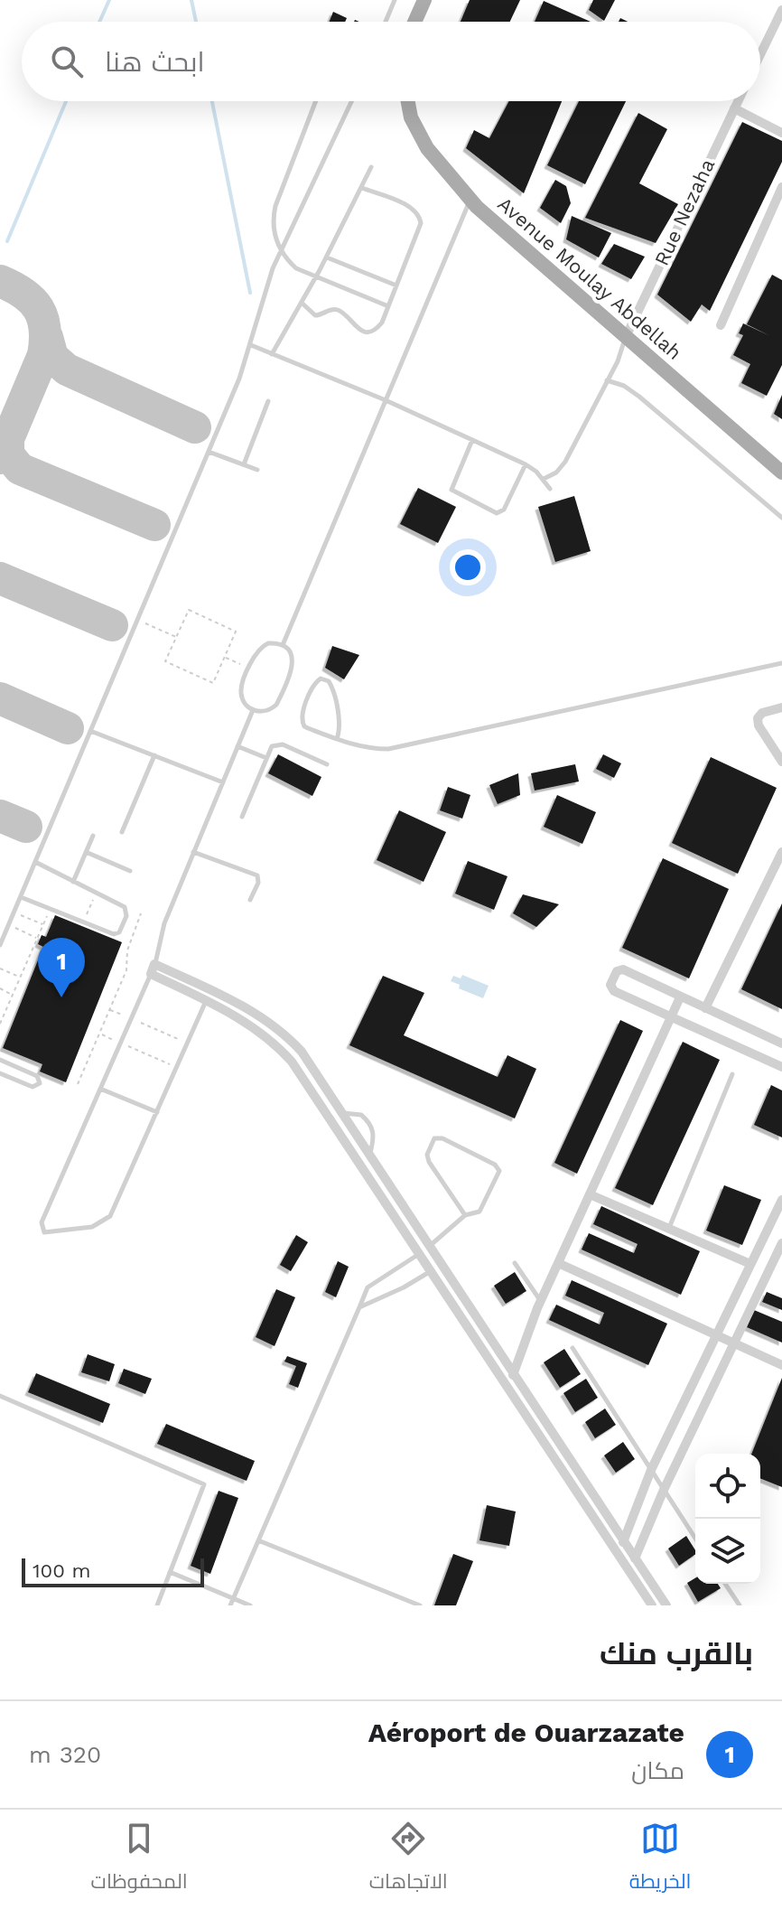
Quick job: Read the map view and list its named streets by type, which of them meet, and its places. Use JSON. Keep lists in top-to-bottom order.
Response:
{
  "streets": {
    "main road": ["Avenue Moulay Abdellah"],
    "street": ["Rue Nezaha"]
  },
  "crossings": [
    ["Rue Nezaha", "Avenue Moulay Abdellah"]
  ],
  "scale_bar": "100 m",
  "page": {
    "search": "ابحث هنا",
    "pins": "1",
    "scale": "100 m",
    "heading": "بالقرب منك",
    "list": [
      {
        "mark": "1",
        "name": "Aéroport de Ouarzazate",
        "note": "مكان",
        "value": "320 m"
      }
    ],
    "nav": ["الخريطة", "الاتجاهات", "المحفوظات"]
  }
}
